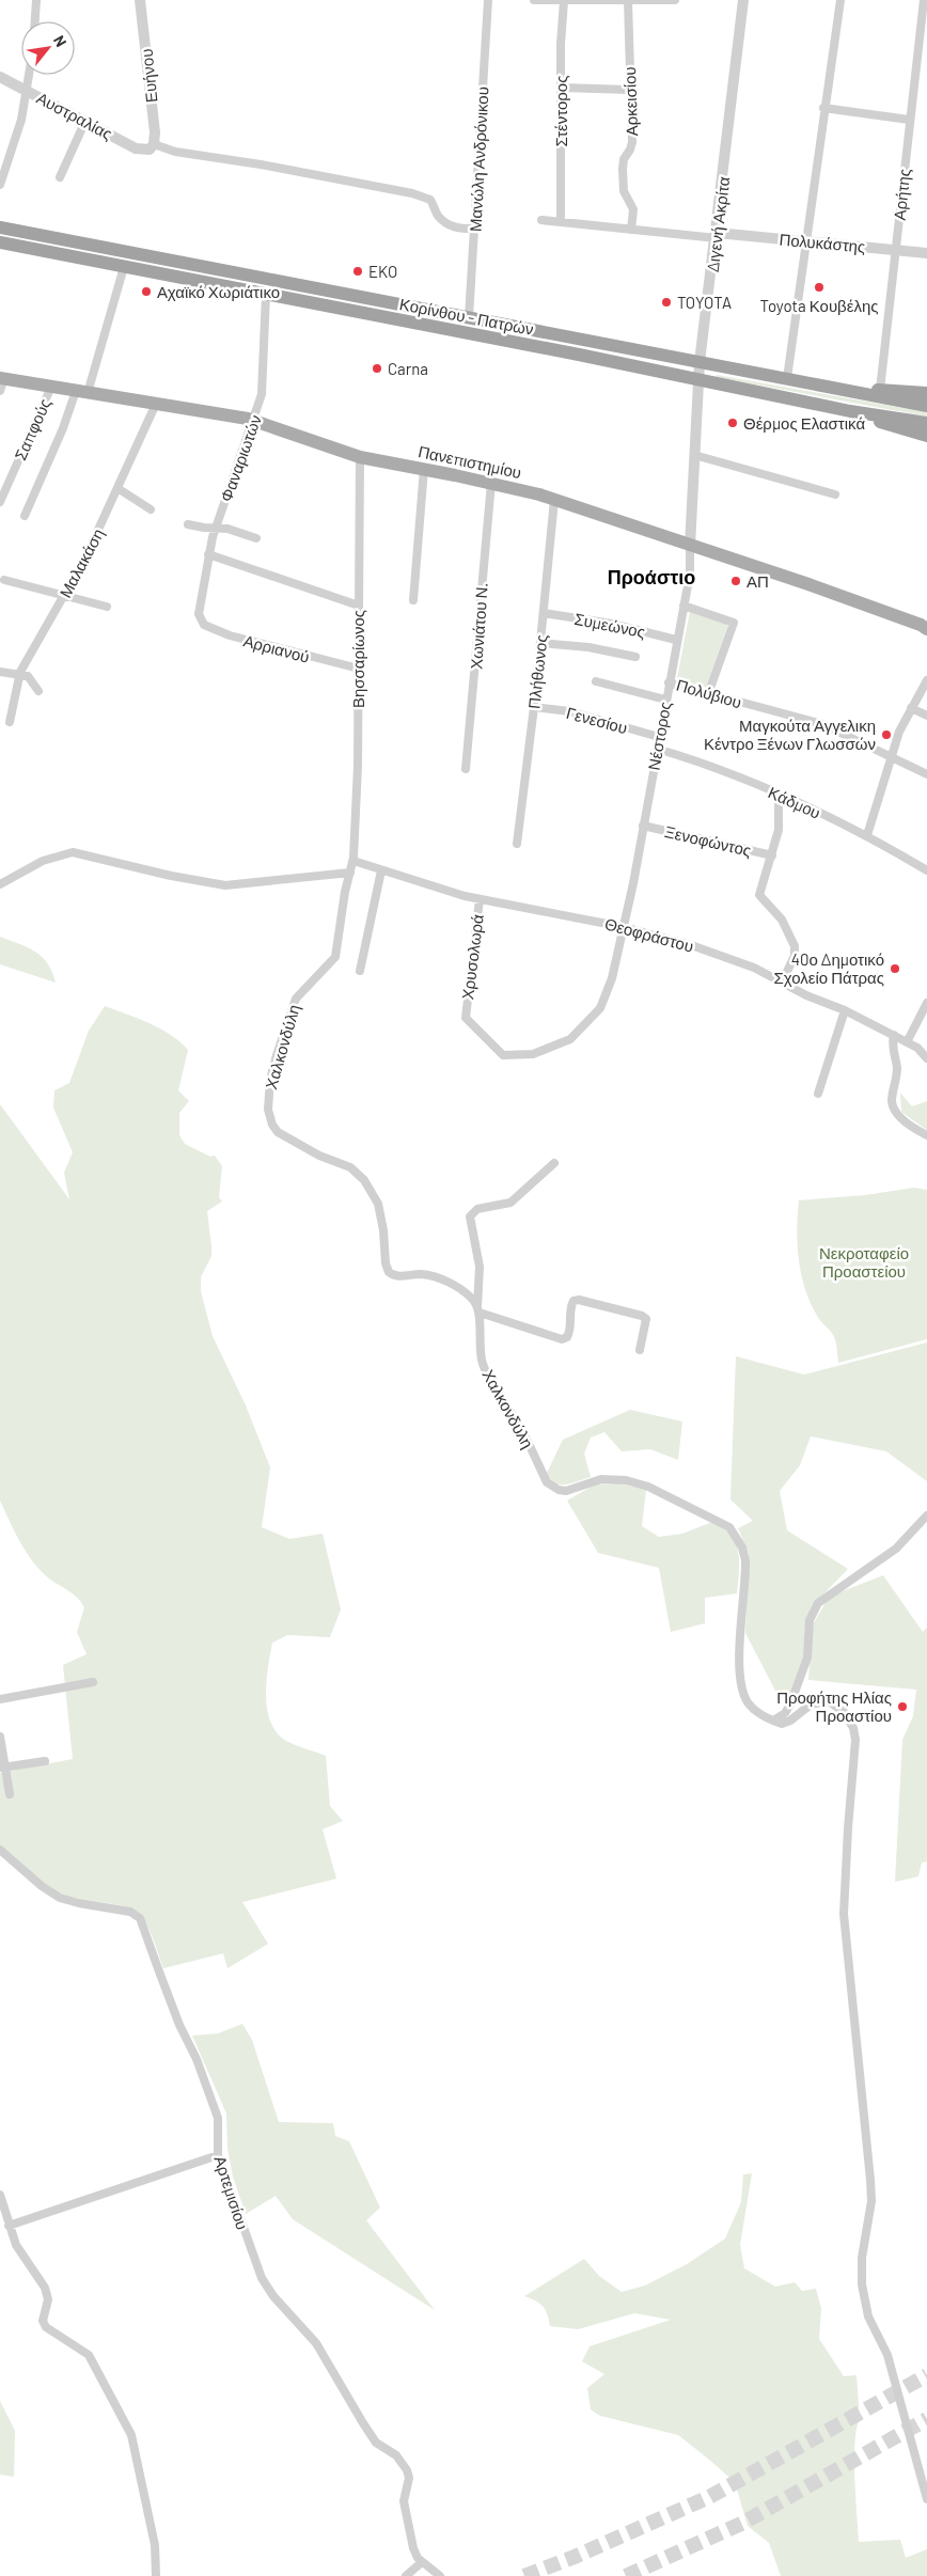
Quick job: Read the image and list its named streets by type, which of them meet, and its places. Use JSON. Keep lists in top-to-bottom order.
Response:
{
  "streets": {
    "highway": ["Κορίνθου - Πατρών"],
    "main road": ["Πανεπιστημίου"],
    "street": [
      "Ευήνου",
      "Αρκεισίου",
      "Στέντορος",
      "Αυστραλίας",
      "Μανώλη Ανδρόνικου",
      "Αρήτης",
      "Διγενή Ακρίτα",
      "Πολυκάστης",
      "Σαπφούς",
      "Φαναριωτών",
      "Μαλακάση",
      "Συμεώνος",
      "Χωνιάτου Ν.",
      "Αρριανού",
      "Βησσαρίωνος",
      "Πλήθωνος",
      "Πολύβιου",
      "Γενεσίου",
      "Νέστορος",
      "Κάδμου",
      "Ξενοφώντος",
      "Θεοφράστου",
      "Χρυσολωρά",
      "Χαλκονδύλη",
      "Αρτεμισίου"
    ]
  },
  "crossings": [
    ["Ευήνου", "Αυστραλίας"],
    ["Αρκεισίου", "Πολυκάστης"],
    ["Στέντορος", "Πολυκάστης"],
    ["Μανώλη Ανδρόνικου", "Κορίνθου - Πατρών"],
    ["Αρήτης", "Πολυκάστης"],
    ["Διγενή Ακρίτα", "Πολυκάστης"],
    ["Διγενή Ακρίτα", "Κορίνθου - Πατρών"],
    ["Διγενή Ακρίτα", "Πανεπιστημίου"],
    ["Διγενή Ακρίτα", "Νέστορος"],
    ["Κορίνθου - Πατρών", "Φαναριωτών"],
    ["Σαπφούς", "Πανεπιστημίου"],
    ["Φαναριωτών", "Πανεπιστημίου"],
    ["Φαναριωτών", "Αρριανού"],
    ["Πανεπιστημίου", "Μαλακάση"],
    ["Πανεπιστημίου", "Χωνιάτου Ν."],
    ["Πανεπιστημίου", "Βησσαρίωνος"],
    ["Πανεπιστημίου", "Πλήθωνος"],
    ["Πανεπιστημίου", "Νέστορος"],
    ["Συμεώνος", "Πλήθωνος"],
    ["Συμεώνος", "Νέστορος"],
    ["Αρριανού", "Βησσαρίωνος"],
    ["Βησσαρίωνος", "Θεοφράστου"],
    ["Βησσαρίωνος", "Χαλκονδύλη"],
    ["Πλήθωνος", "Γενεσίου"],
    ["Πολύβιου", "Νέστορος"],
    ["Γενεσίου", "Νέστορος"],
    ["Νέστορος", "Κάδμου"],
    ["Νέστορος", "Ξενοφώντος"],
    ["Νέστορος", "Θεοφράστου"],
    ["Νέστορος", "Χρυσολωρά"],
    ["Θεοφράστου", "Χρυσολωρά"],
    ["Θεοφράστου", "Χαλκονδύλη"]
  ],
  "districts": ["Προάστιο"],
  "parks": ["Νεκροταφείο Προαστείου"],
  "places": [
    "EKO",
    "Toyota Κουβέλης",
    "Αχαϊκό Χωριάτικο",
    "TOYOTA",
    "Carna",
    "Θέρμος Ελαστικά",
    "ΑΠ",
    "Μαγκούτα Αγγελικη Κέντρο Ξένων Γλωσσών",
    "40ο Δημοτικό Σχολείο Πάτρας",
    "Προφήτης Ηλίας Προαστίου"
  ],
  "north": "top right"
}
